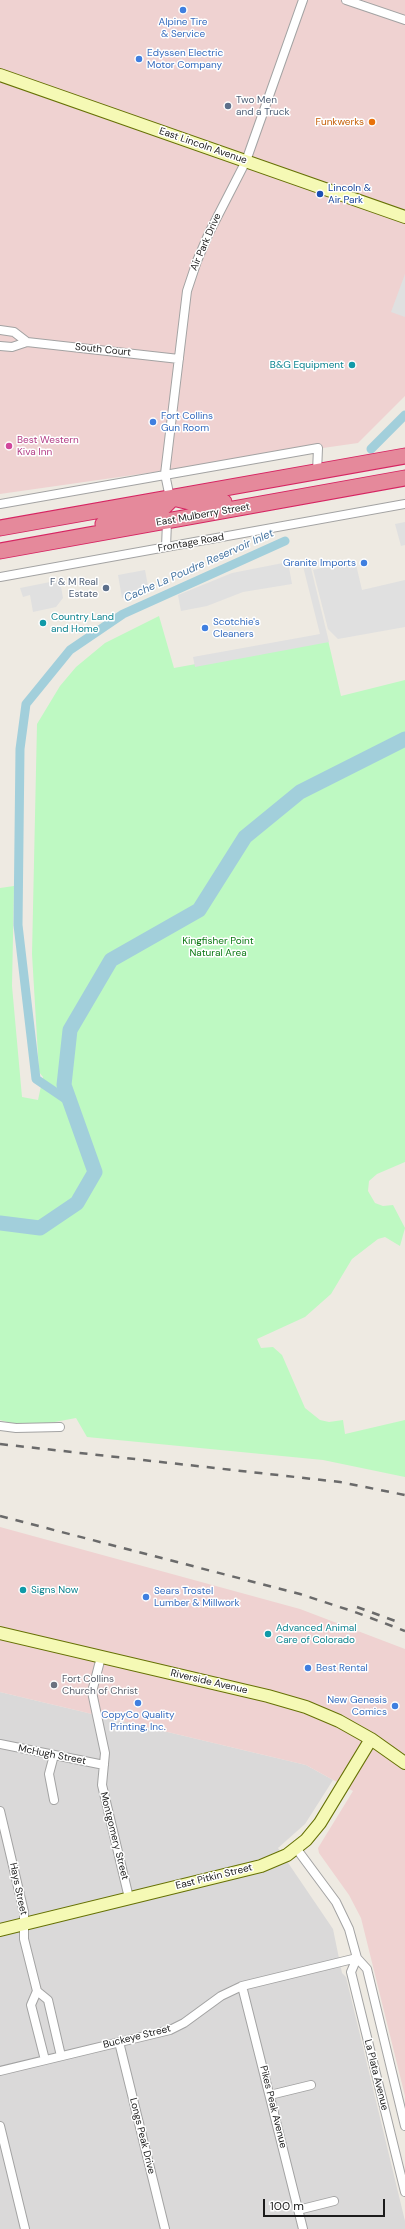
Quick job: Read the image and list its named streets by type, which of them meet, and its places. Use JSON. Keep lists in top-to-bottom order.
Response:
{
  "streets": {
    "highway": ["East Mulberry Street"],
    "street": [
      "East Lincoln Avenue",
      "Air Park Drive",
      "South Court",
      "Frontage Road",
      "Riverside Avenue",
      "McHugh Street",
      "Montgomery Street",
      "East Pitkin Street",
      "Hays Street",
      "Buckeye Street",
      "La Plata Avenue",
      "Pikes Peak Avenue",
      "Longs Peak Drive"
    ]
  },
  "crossings": [
    ["East Lincoln Avenue", "Air Park Drive"],
    ["Air Park Drive", "South Court"],
    ["Riverside Avenue", "Montgomery Street"],
    ["Riverside Avenue", "East Pitkin Street"],
    ["McHugh Street", "Montgomery Street"],
    ["Montgomery Street", "East Pitkin Street"],
    ["East Pitkin Street", "Hays Street"],
    ["East Pitkin Street", "La Plata Avenue"],
    ["Hays Street", "Buckeye Street"],
    ["Buckeye Street", "La Plata Avenue"],
    ["Buckeye Street", "Pikes Peak Avenue"],
    ["Buckeye Street", "Longs Peak Drive"]
  ],
  "water": ["Cache La Poudre Reservoir Inlet"],
  "parks": ["Kingfisher Point Natural Area"],
  "places": [
    "Alpine Tire & Service",
    "Edyssen Electric Motor Company",
    "Two Men and a Truck",
    "Funkwerks",
    "Lincoln & Air Park",
    "B&G Equipment",
    "Fort Collins Gun Room",
    "Best Western Kiva Inn",
    "Granite Imports",
    "F & M Real Estate",
    "Country Land and Home",
    "Scotchie's Cleaners",
    "Signs Now",
    "Sears Trostel Lumber & Millwork",
    "Advanced Animal Care of Colorado",
    "Best Rental",
    "Fort Collins Church of Christ",
    "CopyCo Quality Printing, Inc.",
    "New Genesis Comics"
  ],
  "scale_bar": "100 m"
}
